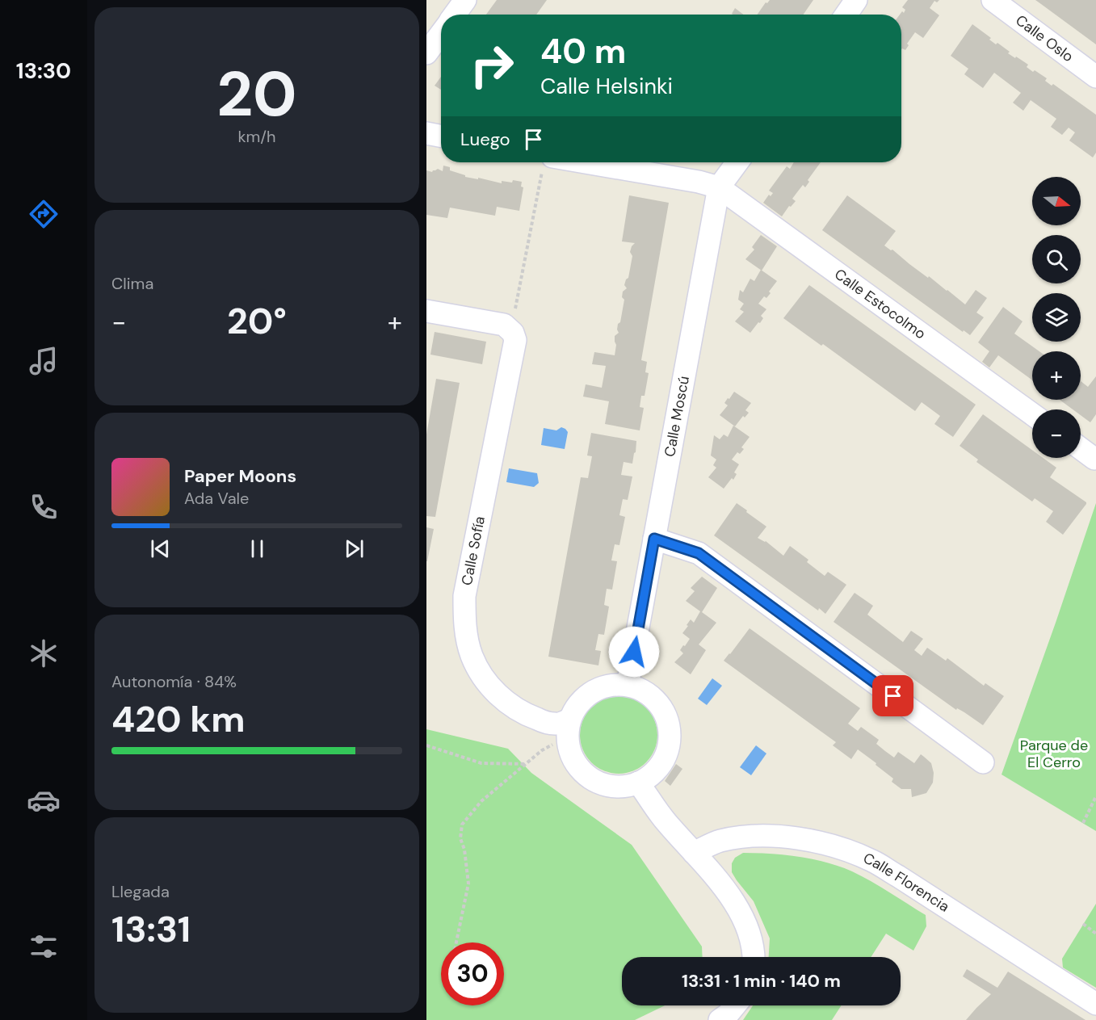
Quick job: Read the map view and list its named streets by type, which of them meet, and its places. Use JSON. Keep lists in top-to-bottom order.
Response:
{
  "streets": {
    "street": [
      "Calle Oslo",
      "Calle Estocolmo",
      "Calle Moscú",
      "Calle Sofía",
      "Calle Florencia"
    ]
  },
  "crossings": [
    ["Calle Estocolmo", "Calle Moscú"],
    ["Calle Moscú", "Calle Sofía"]
  ],
  "parks": ["Parque de El Cerro"],
  "north": "right",
  "page": {
    "tabs": "13:30",
    "tile": [
      ["20", "km/h"],
      "Clima",
      ["Autonomía · 84%", "420 km"],
      ["Llegada", "13:31"]
    ],
    "turn": ["40 m", "Calle Helsinki"],
    "then": "Luego",
    "map_buttons": ["+", "−"],
    "heat": ["−", "20°", "+"],
    "song": ["Paper Moons", "Ada Vale"],
    "limit": "30",
    "trip": "13:31 · 1 min · 140 m"
  }
}
